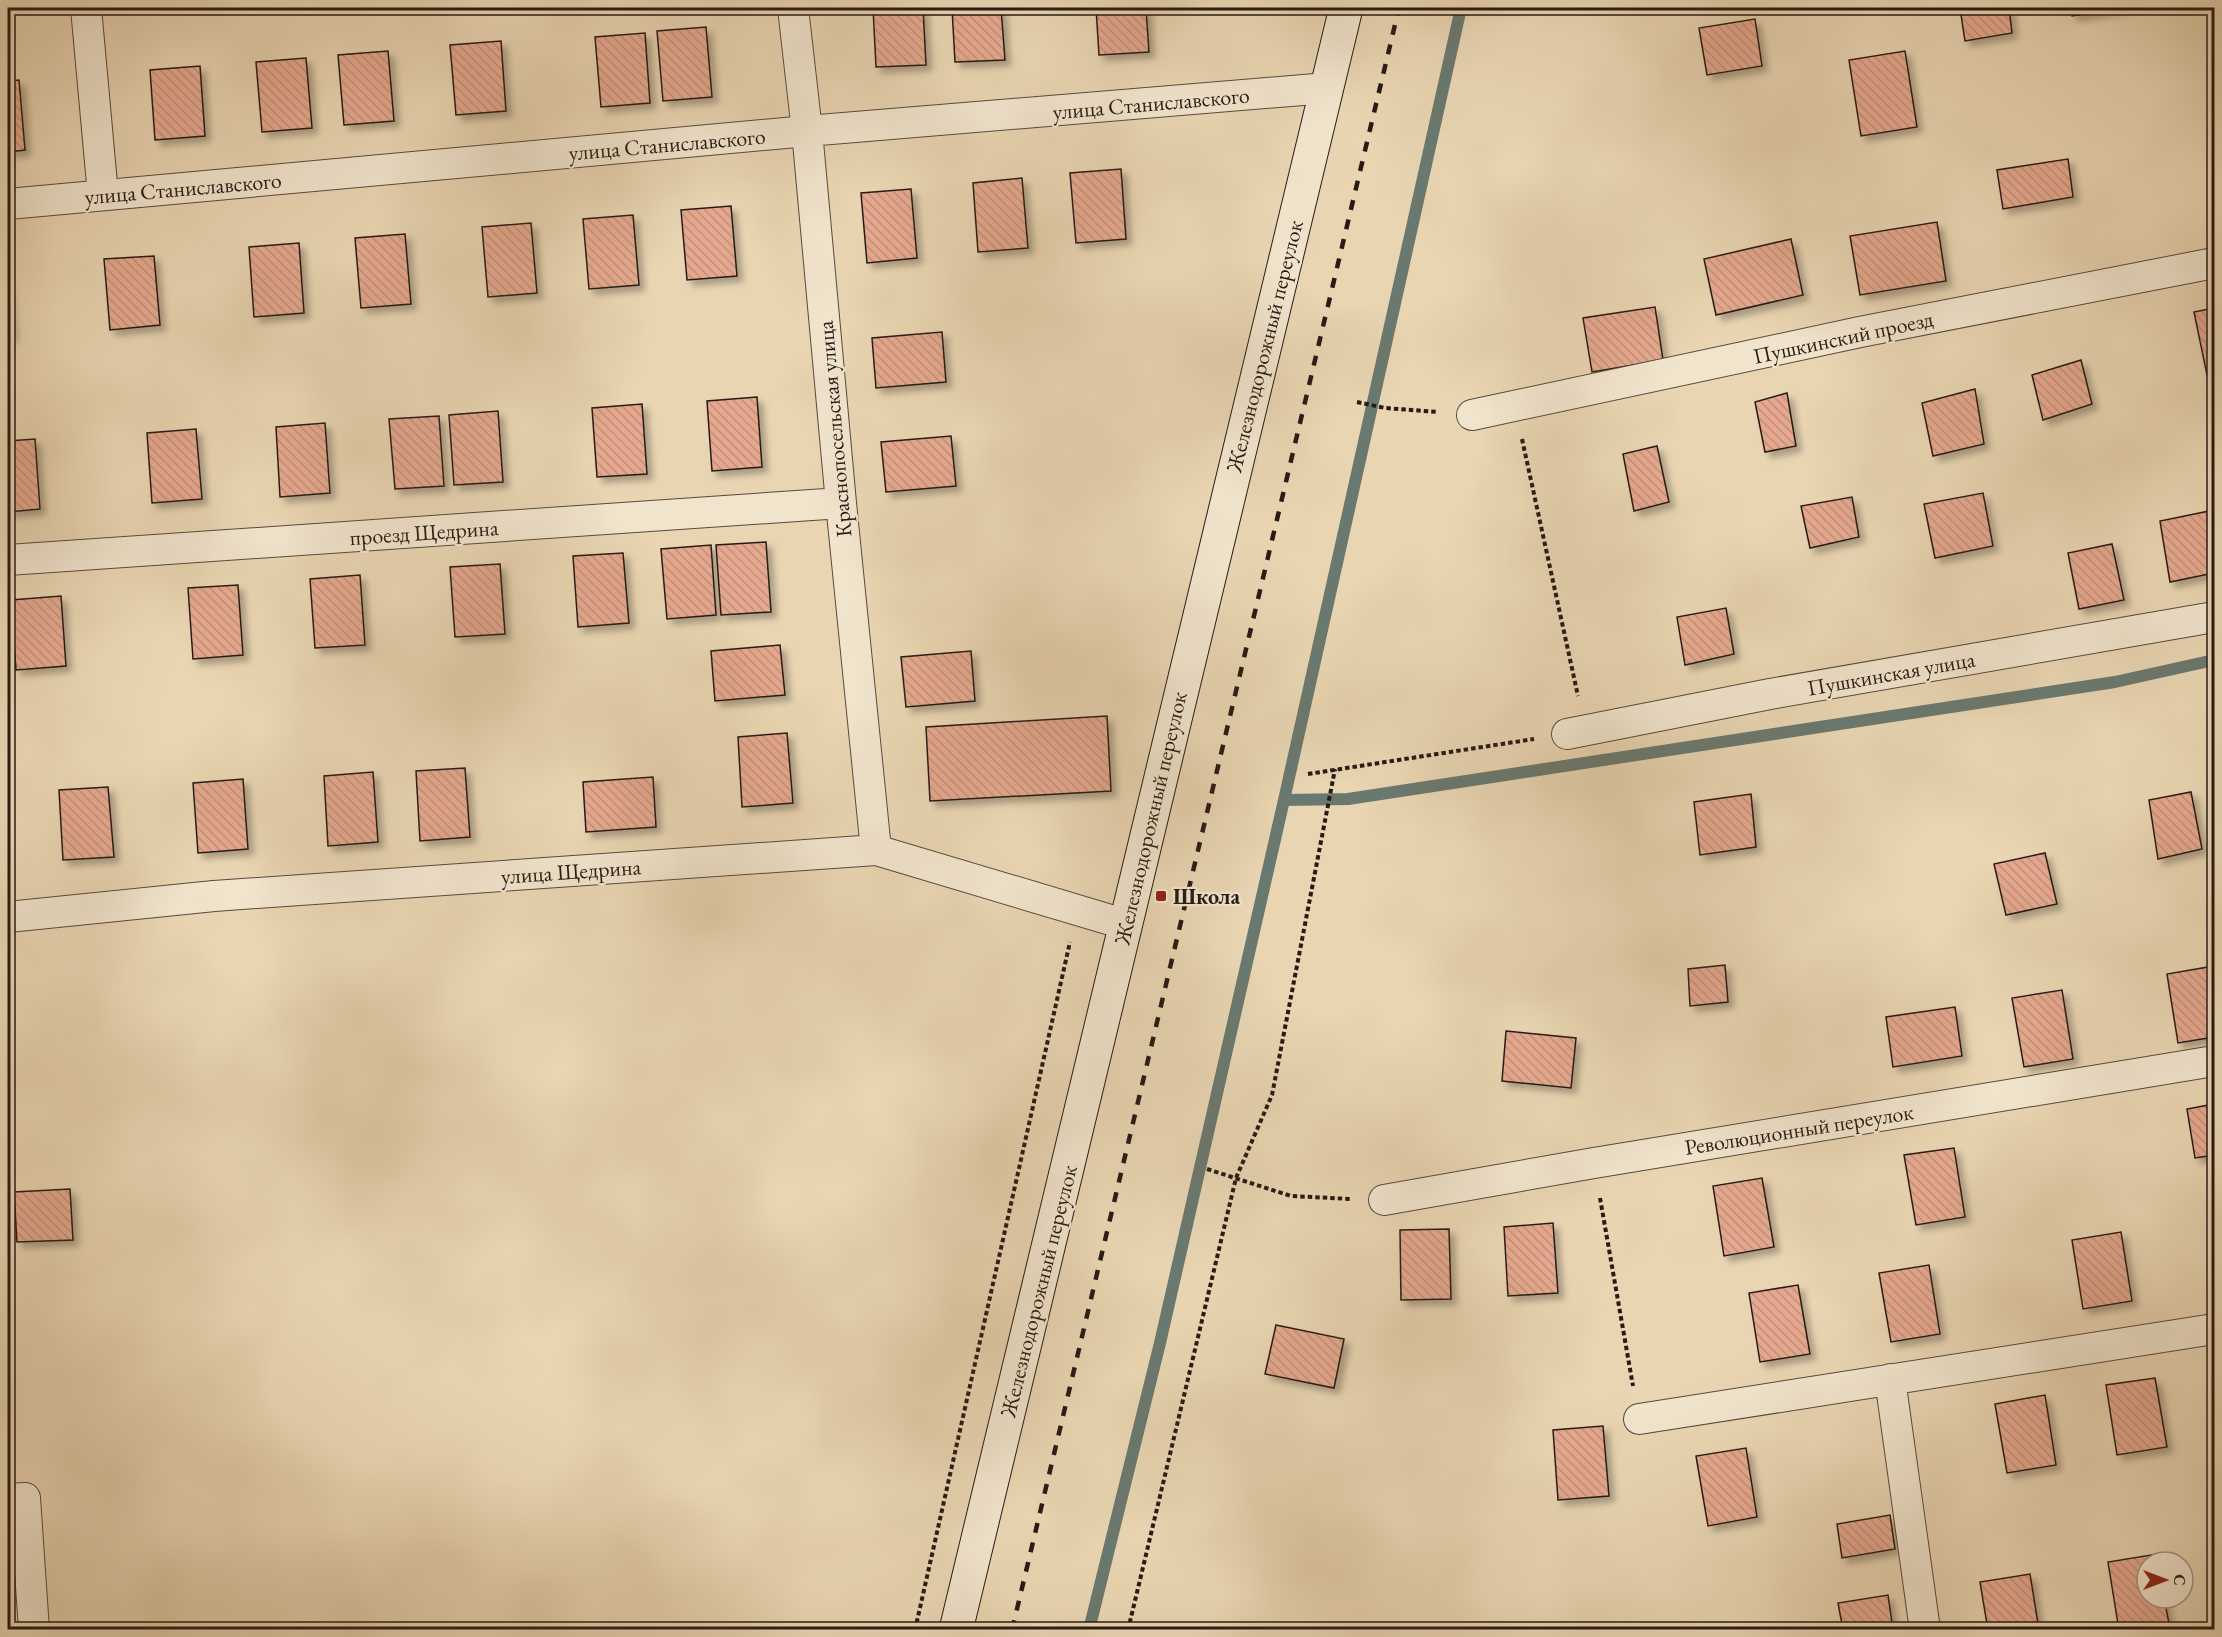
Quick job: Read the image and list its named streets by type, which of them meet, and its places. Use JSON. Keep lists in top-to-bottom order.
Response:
{
  "streets": {
    "street": [
      "улица Станиславского",
      "Пушкинский проезд",
      "Железнодорожный переулок",
      "Краснопосельская улица",
      "проезд Щедрина",
      "Пушкинская улица",
      "улица Щедрина",
      "Революционный переулок"
    ]
  },
  "crossings": [
    ["улица Станиславского", "Железнодорожный переулок"],
    ["улица Станиславского", "Краснопосельская улица"],
    ["Железнодорожный переулок", "улица Щедрина"],
    ["Краснопосельская улица", "проезд Щедрина"],
    ["Краснопосельская улица", "улица Щедрина"]
  ],
  "places": {
    "transit": ["Школа"]
  },
  "north": "right"
}
